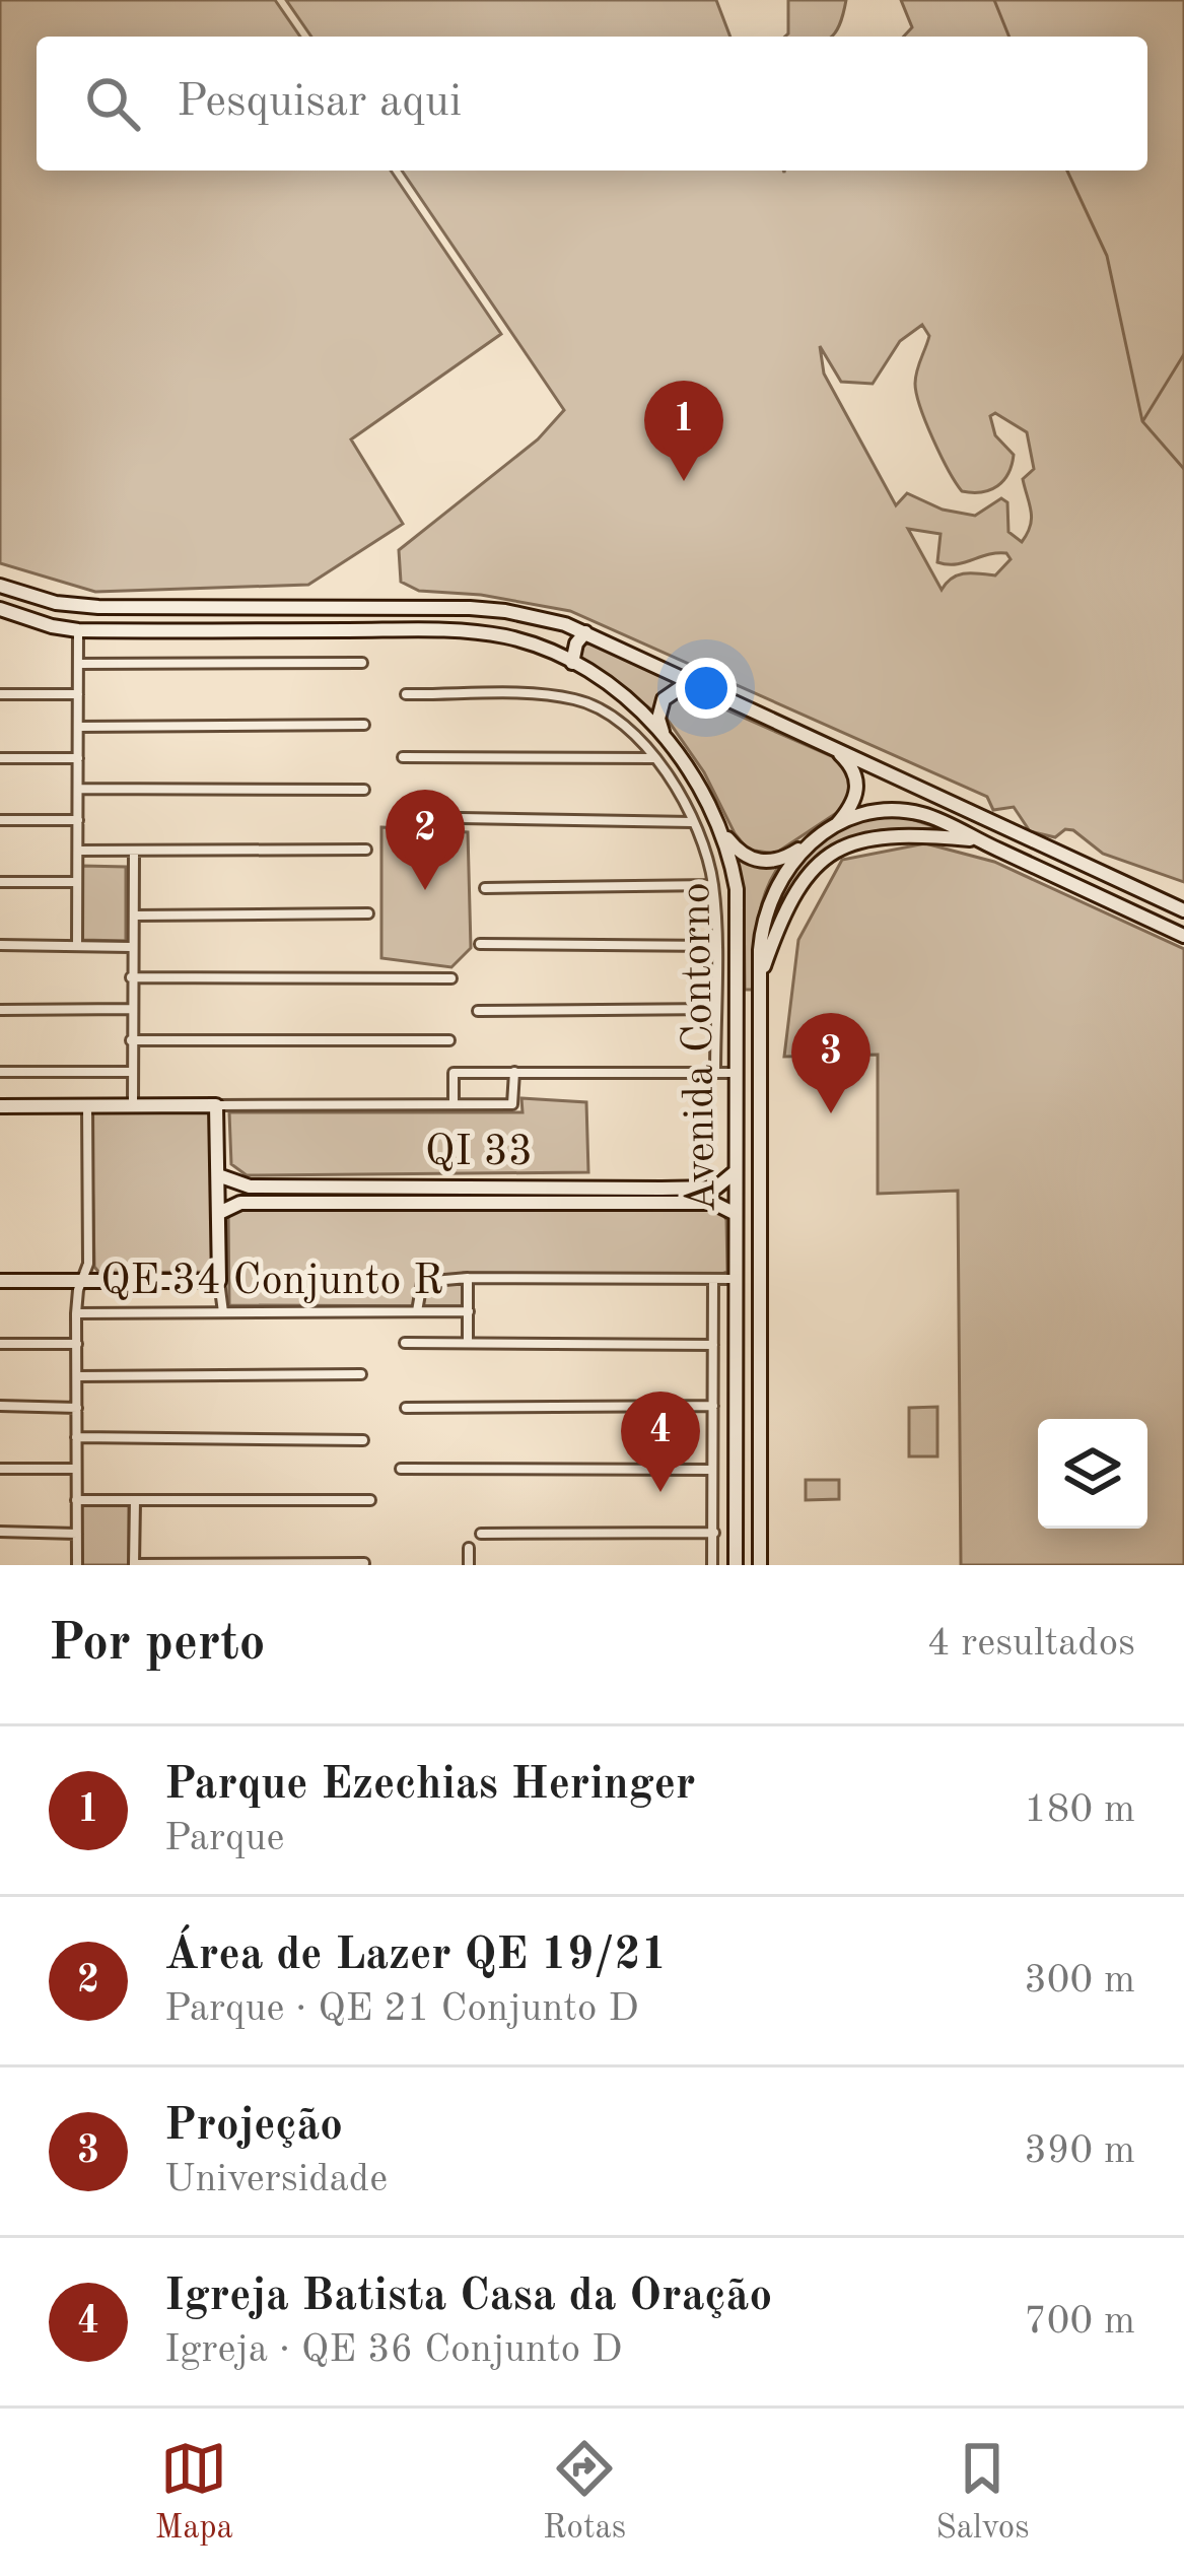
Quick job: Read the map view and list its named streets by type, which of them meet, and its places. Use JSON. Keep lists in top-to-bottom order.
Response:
{
  "streets": {
    "main road": ["Avenida Contorno", "QI 33"],
    "street": ["QE 34 Conjunto R"]
  },
  "crossings": [
    ["Avenida Contorno", "QI 33"]
  ],
  "page": {
    "search": "Pesquisar aqui",
    "pins": [
      "1",
      "2",
      "3",
      "4"
    ],
    "heading": ["Por perto", "4 resultados"],
    "list": [
      {
        "mark": "1",
        "name": "Parque Ezechias Heringer",
        "note": "Parque",
        "value": "180 m"
      },
      {
        "mark": "2",
        "name": "Área de Lazer QE 19/21",
        "note": "Parque · QE 21 Conjunto D",
        "value": "300 m"
      },
      {
        "mark": "3",
        "name": "Projeção",
        "note": "Universidade",
        "value": "390 m"
      },
      {
        "mark": "4",
        "name": "Igreja Batista Casa da Oração",
        "note": "Igreja · QE 36 Conjunto D",
        "value": "700 m"
      }
    ],
    "nav": ["Mapa", "Rotas", "Salvos"]
  }
}
